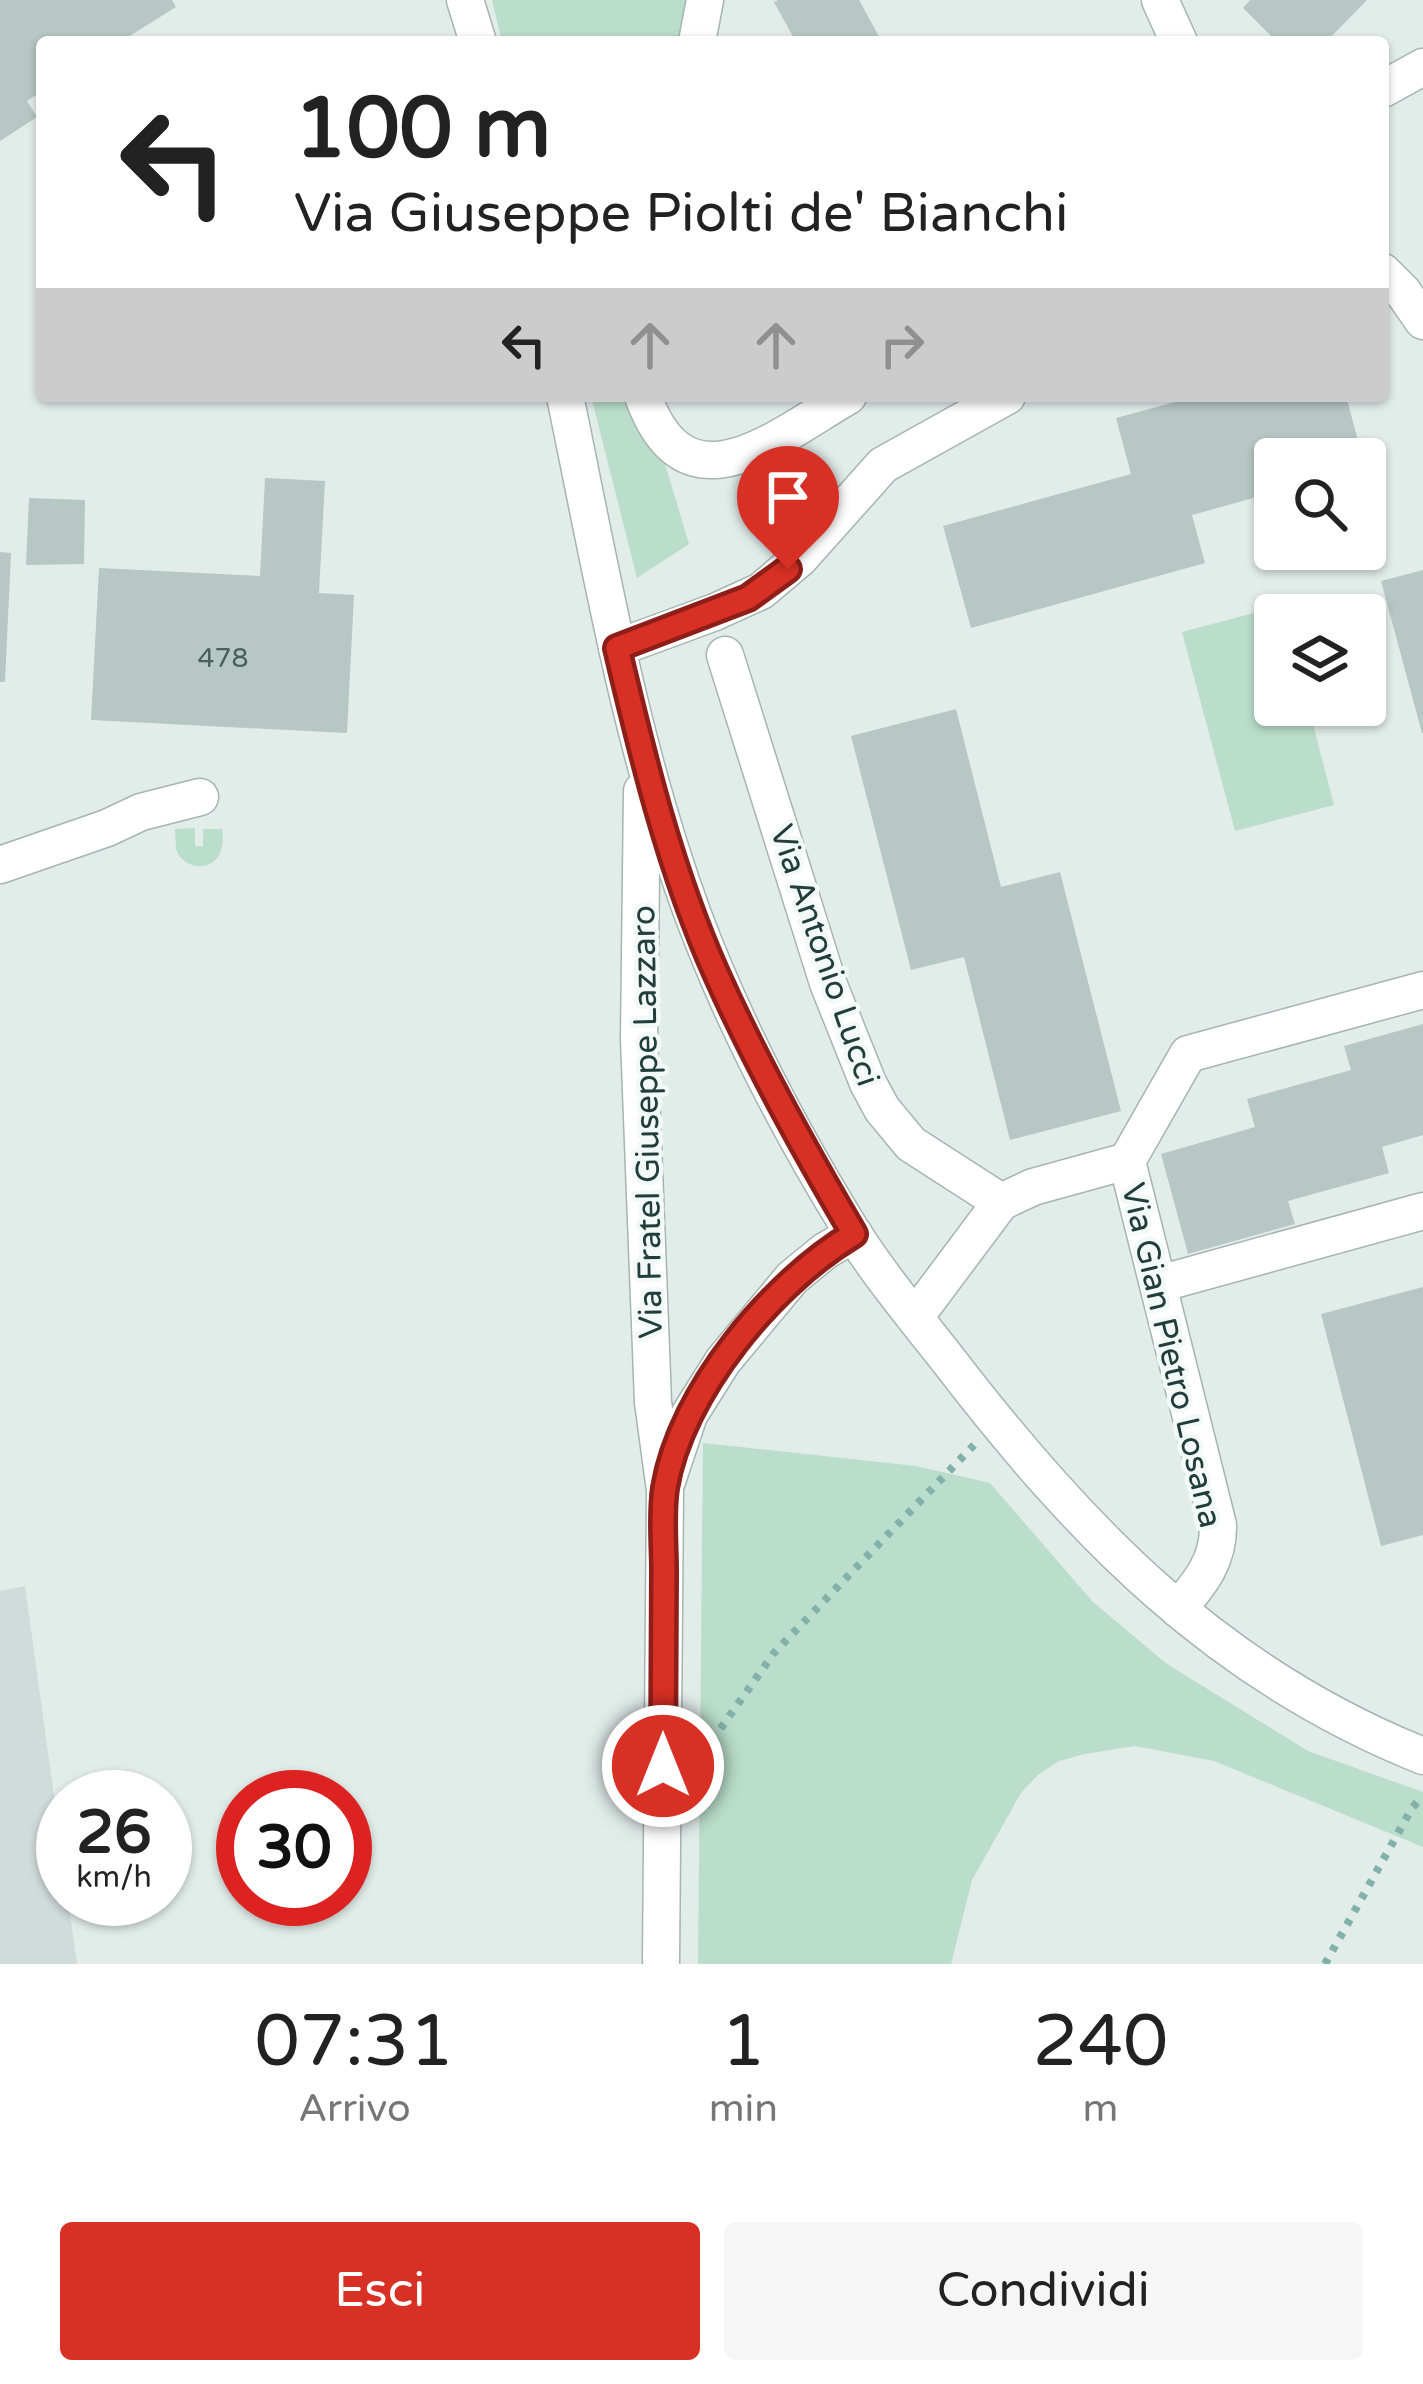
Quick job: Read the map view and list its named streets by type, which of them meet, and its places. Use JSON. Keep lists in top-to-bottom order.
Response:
{
  "streets": {
    "street": ["Via Antonio Lucci", "Via Fratel Giuseppe Lazzaro", "Via Gian Pietro Losana"]
  },
  "house_numbers": ["478"],
  "page": {
    "turn": ["100 m", "Via Giuseppe Piolti de' Bianchi"],
    "speed": "26 km/h",
    "limit": "30",
    "eta": [
      "07:31",
      "Arrivo",
      "1",
      "min",
      "240",
      "m"
    ],
    "buttons": ["Esci", "Condividi"]
  }
}
